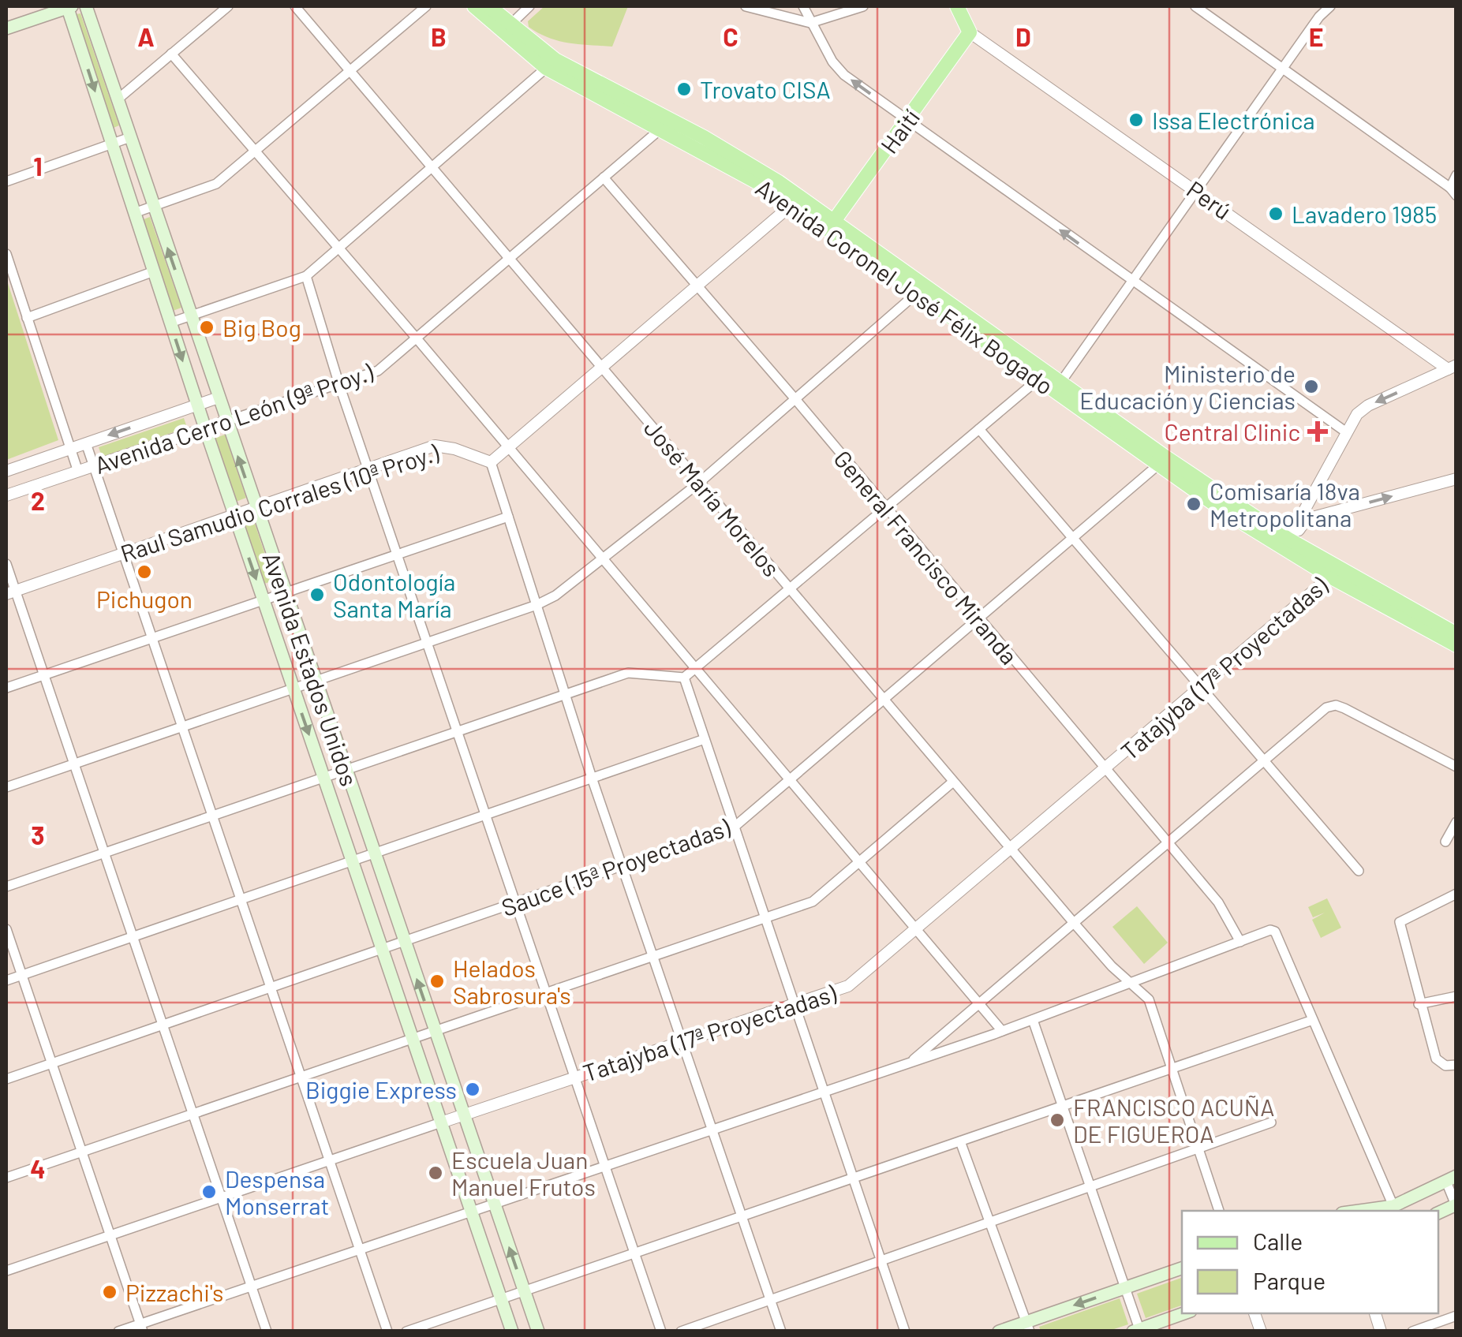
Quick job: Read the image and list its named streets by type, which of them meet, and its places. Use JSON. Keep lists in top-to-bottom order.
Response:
{
  "streets": {
    "main road": ["Haití", "Avenida Coronel José Félix Bogado", "Avenida Estados Unidos"],
    "street": [
      "Perú",
      "Avenida Cerro León (9ª Proy.)",
      "José María Morelos",
      "Raul Samudio Corrales (10ª Proy.)",
      "General Francisco Miranda",
      "Tatajyba (17ª Proyectadas)",
      "Sauce (15ª Proyectadas)"
    ]
  },
  "crossings": [
    ["Haití", "Perú"],
    ["Haití", "Avenida Coronel José Félix Bogado"],
    ["Avenida Coronel José Félix Bogado", "Avenida Cerro León (9ª Proy.)"],
    ["Avenida Coronel José Félix Bogado", "Tatajyba (17ª Proyectadas)"],
    ["Avenida Coronel José Félix Bogado", "Sauce (15ª Proyectadas)"],
    ["Avenida Cerro León (9ª Proy.)", "José María Morelos"],
    ["Avenida Cerro León (9ª Proy.)", "General Francisco Miranda"],
    ["Avenida Cerro León (9ª Proy.)", "Avenida Estados Unidos"],
    ["José María Morelos", "Tatajyba (17ª Proyectadas)"],
    ["José María Morelos", "Sauce (15ª Proyectadas)"],
    ["Raul Samudio Corrales (10ª Proy.)", "Avenida Estados Unidos"],
    ["General Francisco Miranda", "Tatajyba (17ª Proyectadas)"],
    ["General Francisco Miranda", "Sauce (15ª Proyectadas)"],
    ["Tatajyba (17ª Proyectadas)", "Avenida Estados Unidos"],
    ["Avenida Estados Unidos", "Sauce (15ª Proyectadas)"]
  ],
  "places": {
    "other": [
      "Trovato CISA",
      "Issa Electrónica",
      "Lavadero 1985",
      "Big Bog",
      "Ministerio de Educación y Ciencias",
      "Comisaría 18va Metropolitana",
      "Pichugon",
      "Odontología Santa María",
      "Helados Sabrosura's",
      "Biggie Express",
      "FRANCISCO ACUÑA DE FIGUEROA",
      "Escuela Juan Manuel Frutos",
      "Despensa Monserrat",
      "Pizzachi's"
    ],
    "health": ["Central Clinic"]
  },
  "legend": ["Calle", "Parque"],
  "grid": {
    "columns": [
      "A",
      "B",
      "C",
      "D",
      "E"
    ],
    "rows": [
      "1",
      "2",
      "3",
      "4"
    ]
  }
}
